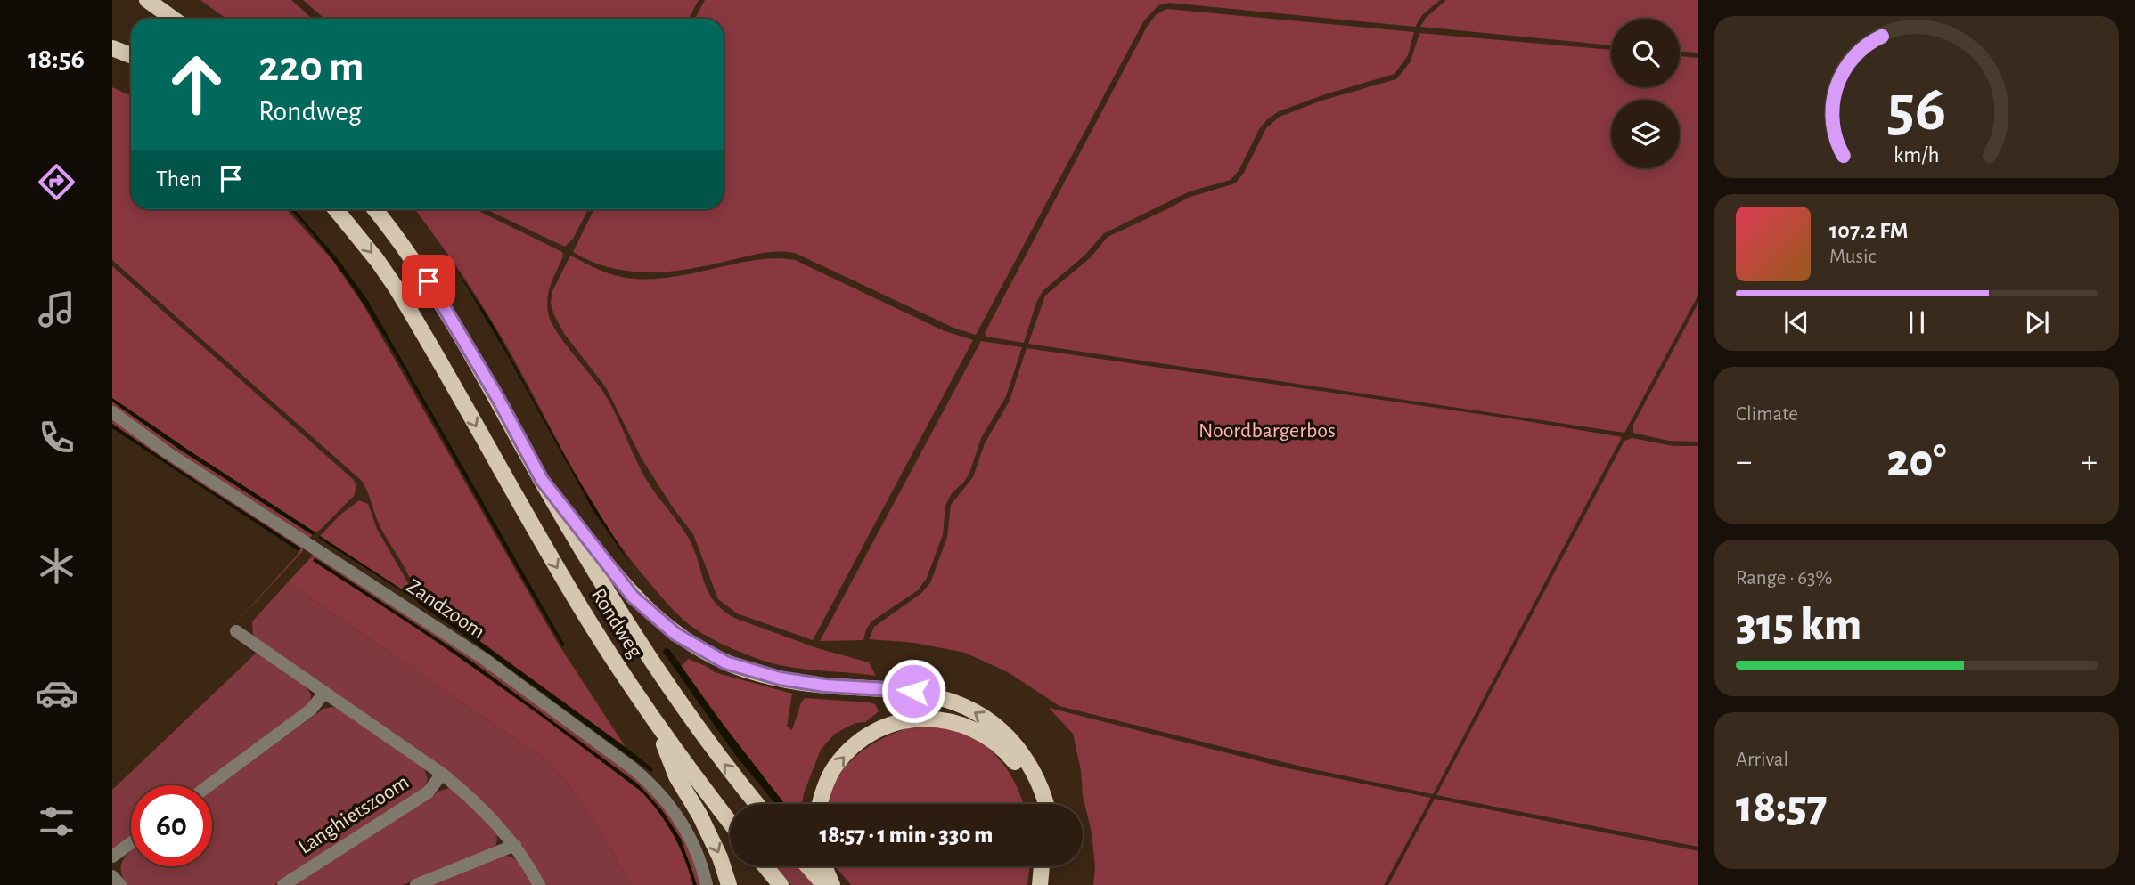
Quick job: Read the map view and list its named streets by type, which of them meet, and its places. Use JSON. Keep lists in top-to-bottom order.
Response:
{
  "streets": {
    "main road": ["Rondweg"],
    "street": ["Zandzoom", "Langhietszoom"]
  },
  "parks": ["Noordbargerbos"],
  "page": {
    "tabs": "18:56",
    "turn": ["220 m", "Rondweg"],
    "then": "Then",
    "song": ["107.2 FM", "Music"],
    "tile": [
      "Climate",
      ["Range · 63%", "315 km"],
      ["Arrival", "18:57"]
    ],
    "heat": ["−", "20°", "+"],
    "limit": "60",
    "trip": "18:57 · 1 min · 330 m",
    "gauge": ["56", "km/h"]
  }
}
